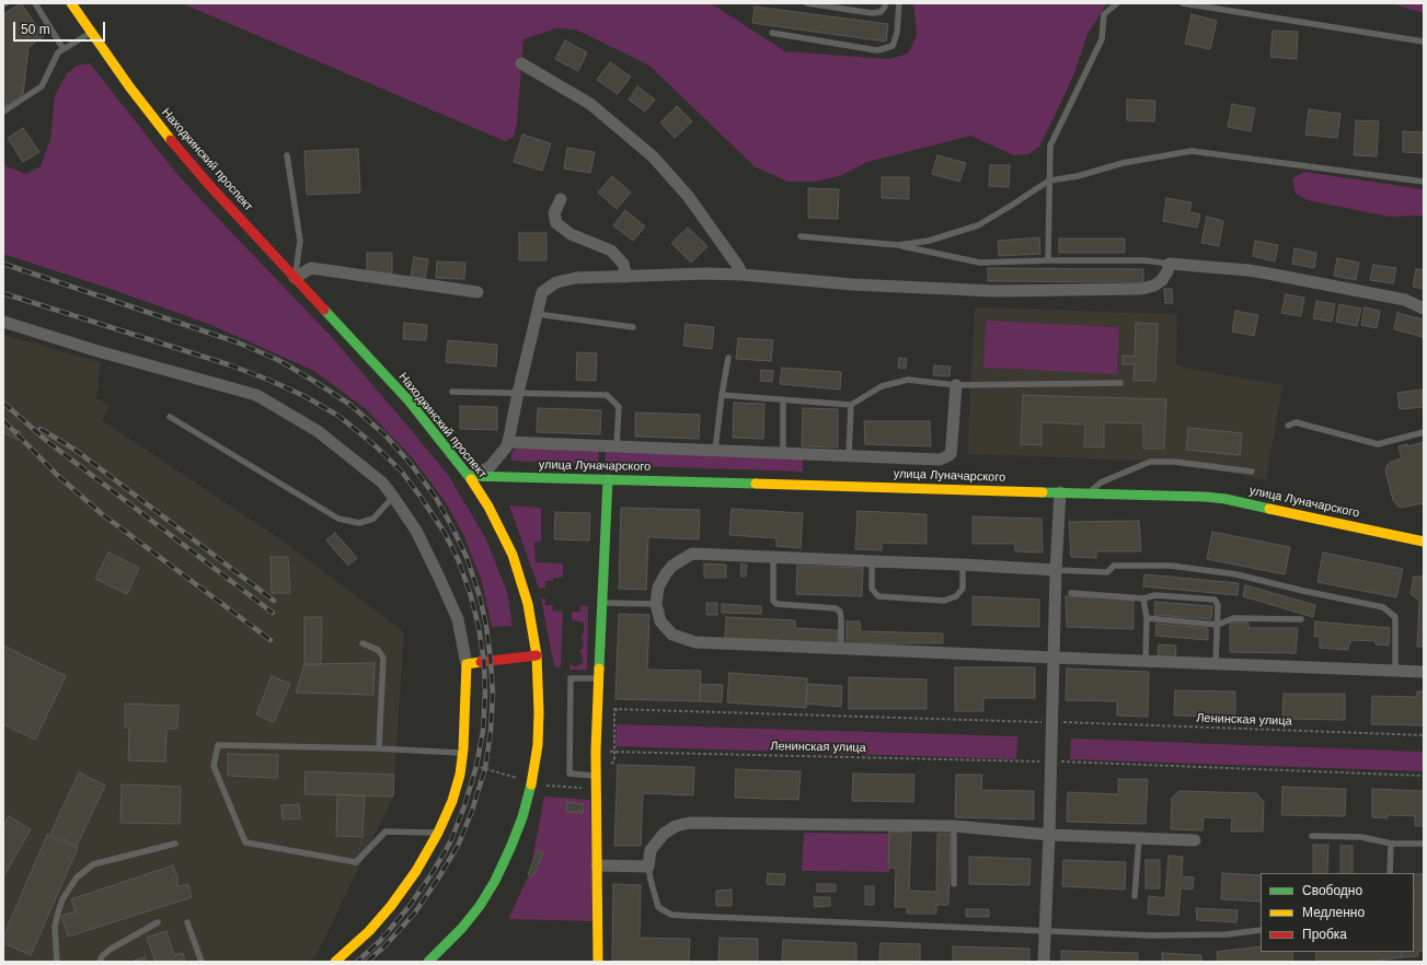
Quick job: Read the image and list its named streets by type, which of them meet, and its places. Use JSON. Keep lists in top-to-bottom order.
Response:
{
  "streets": {
    "main road": ["Находкинский проспект", "улица Луначарского"],
    "path": ["Ленинская улица"]
  },
  "crossings": [
    ["Находкинский проспект", "улица Луначарского"]
  ],
  "legend": ["Свободно", "Медленно", "Пробка"],
  "scale_bar": "50 m"
}
